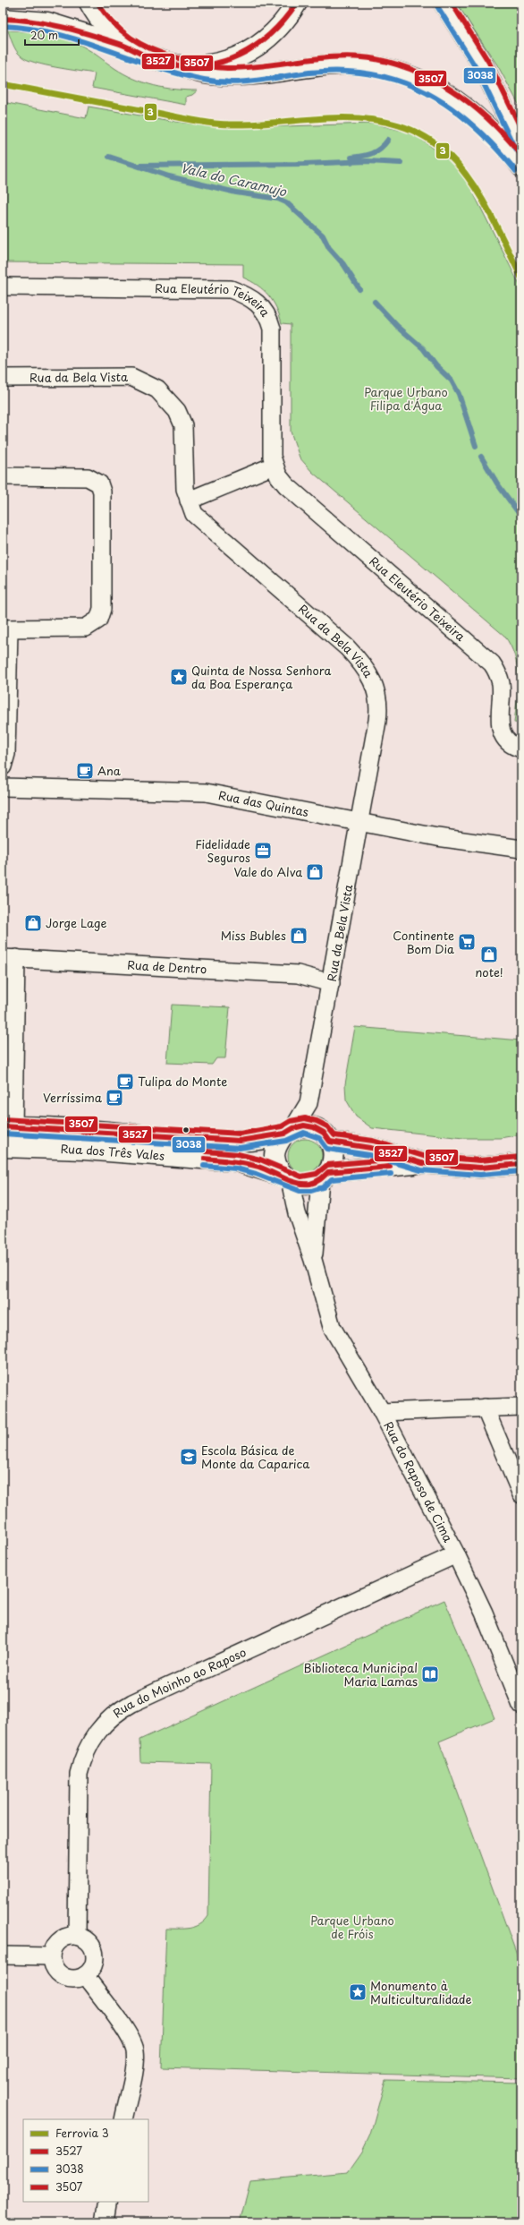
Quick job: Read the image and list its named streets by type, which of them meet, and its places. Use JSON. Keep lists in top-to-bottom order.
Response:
{
  "streets": {
    "main road": ["Rua dos Três Vales"],
    "street": [
      "Rua Eleutério Teixeira",
      "Rua da Bela Vista",
      "Rua das Quintas",
      "Rua de Dentro",
      "Rua do Raposo de Cima",
      "Rua do Moinho ao Raposo"
    ]
  },
  "crossings": [
    ["Rua da Bela Vista", "Rua das Quintas"],
    ["Rua da Bela Vista", "Rua de Dentro"],
    ["Rua da Bela Vista", "Rua dos Três Vales"],
    ["Rua da Bela Vista", "Rua do Raposo de Cima"],
    ["Rua dos Três Vales", "Rua do Raposo de Cima"],
    ["Rua do Raposo de Cima", "Rua do Moinho ao Raposo"]
  ],
  "water": ["Vala do Caramujo"],
  "parks": ["Parque Urbano Filipa d'Água", "Parque Urbano de Fróis"],
  "places": {
    "place": ["Quinta de Nossa Senhora da Boa Esperança", "Monumento à Multiculturalidade"],
    "cafe": ["Ana", "Tulipa do Monte", "Verríssima"],
    "office": ["Fidelidade Seguros"],
    "shop": [
      "Vale do Alva",
      "Jorge Lage",
      "Miss Bubles",
      "note!"
    ],
    "supermarket": ["Continente Bom Dia"],
    "school or university": ["Escola Básica de Monte da Caparica"],
    "library": ["Biblioteca Municipal Maria Lamas"]
  },
  "lines": [
    "transit line 3527",
    "transit line 3507",
    "transit line 3038",
    "rail line 3"
  ],
  "legend": [
    "Ferrovia 3",
    "3527",
    "3038",
    "3507"
  ],
  "scale_bar": "20 m"
}
